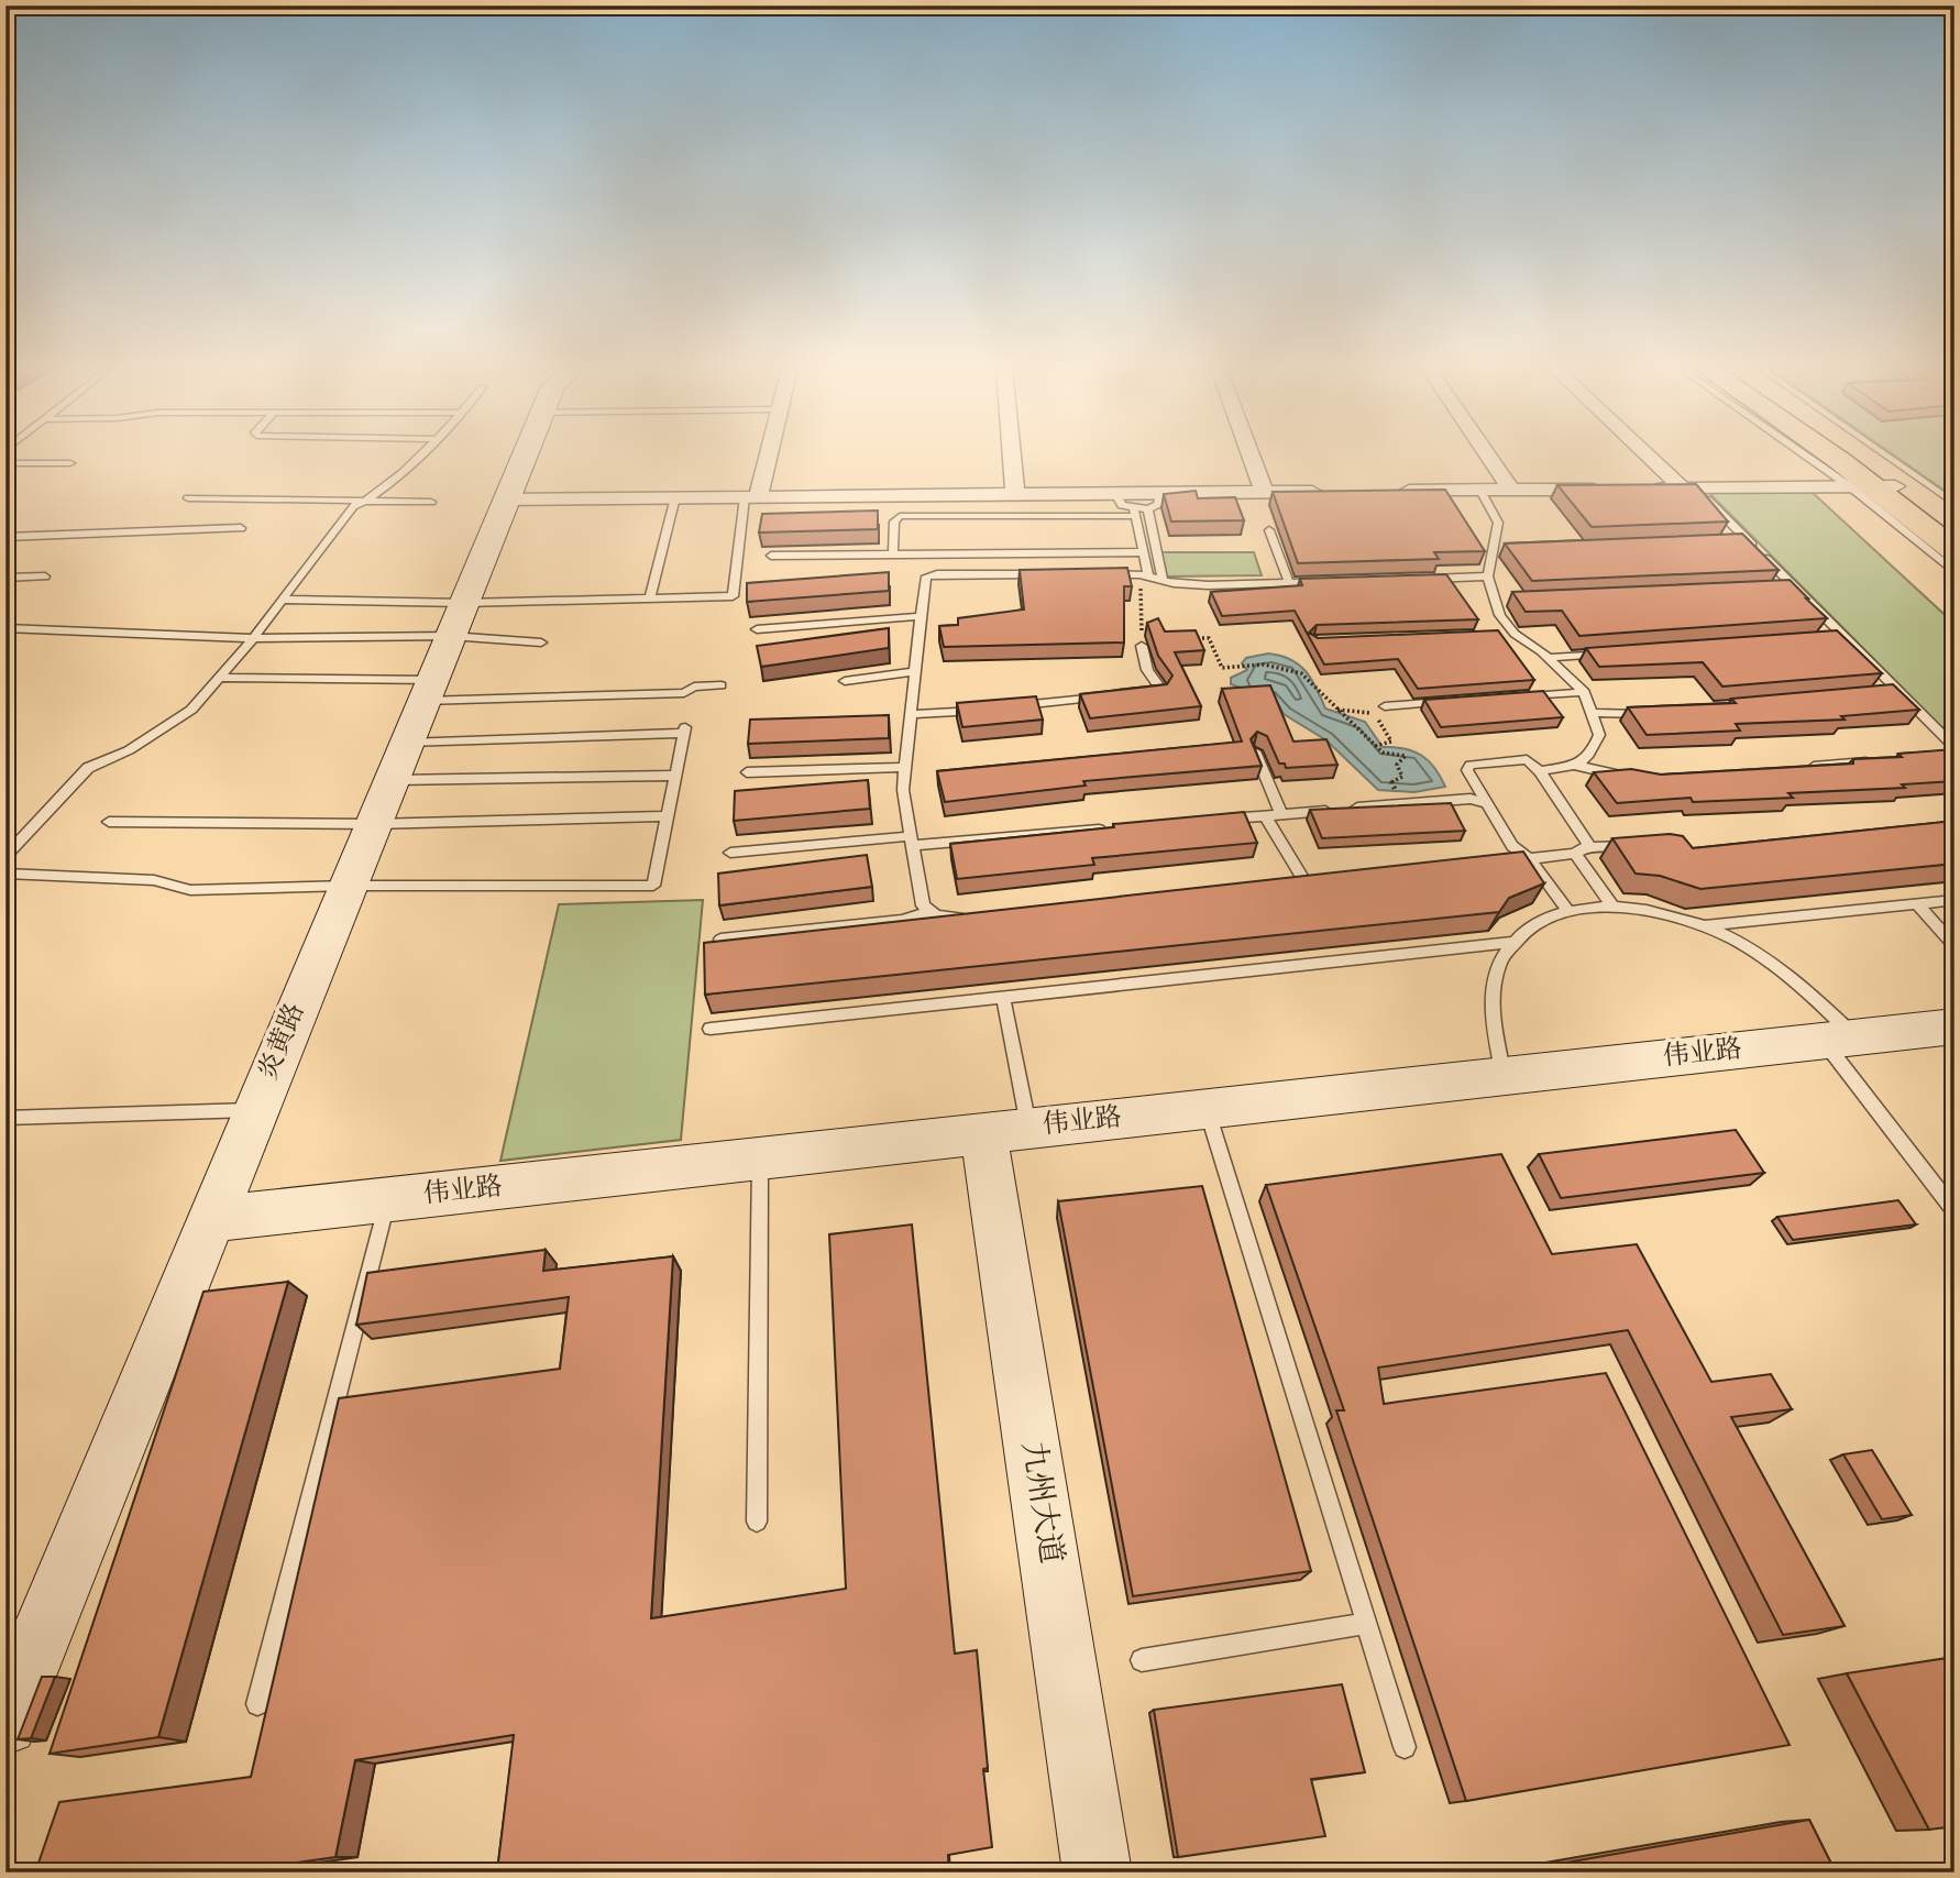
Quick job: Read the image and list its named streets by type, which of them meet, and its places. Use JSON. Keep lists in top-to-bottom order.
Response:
{
  "streets": {
    "street": ["炎黄路", "伟业路", "九州大道"]
  },
  "crossings": [
    ["炎黄路", "伟业路"],
    ["伟业路", "九州大道"]
  ]
}
